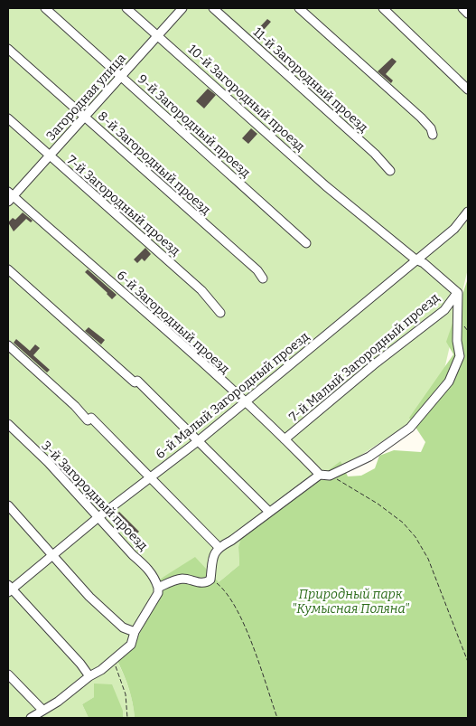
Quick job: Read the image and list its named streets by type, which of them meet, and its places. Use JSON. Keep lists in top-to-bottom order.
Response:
{
  "streets": {
    "street": [
      "11-й Загородный проезд",
      "Загородная улица",
      "10-й Загородный проезд",
      "9-й Загородный проезд",
      "8-й Загородный проезд",
      "7-й Загородный проезд",
      "6-й Загородный проезд",
      "7-й Малый Загородный проезд",
      "6-й Малый Загородный проезд",
      "3-й Загородный проезд"
    ]
  },
  "crossings": [
    ["Загородная улица", "10-й Загородный проезд"],
    ["Загородная улица", "9-й Загородный проезд"],
    ["Загородная улица", "8-й Загородный проезд"],
    ["Загородная улица", "7-й Загородный проезд"],
    ["Загородная улица", "6-й Загородный проезд"],
    ["10-й Загородный проезд", "7-й Малый Загородный проезд"],
    ["10-й Загородный проезд", "6-й Малый Загородный проезд"],
    ["6-й Загородный проезд", "7-й Малый Загородный проезд"],
    ["6-й Загородный проезд", "6-й Малый Загородный проезд"],
    ["6-й Малый Загородный проезд", "3-й Загородный проезд"]
  ],
  "parks": ["Природный парк \"Кумысная Поляна\""]
}
